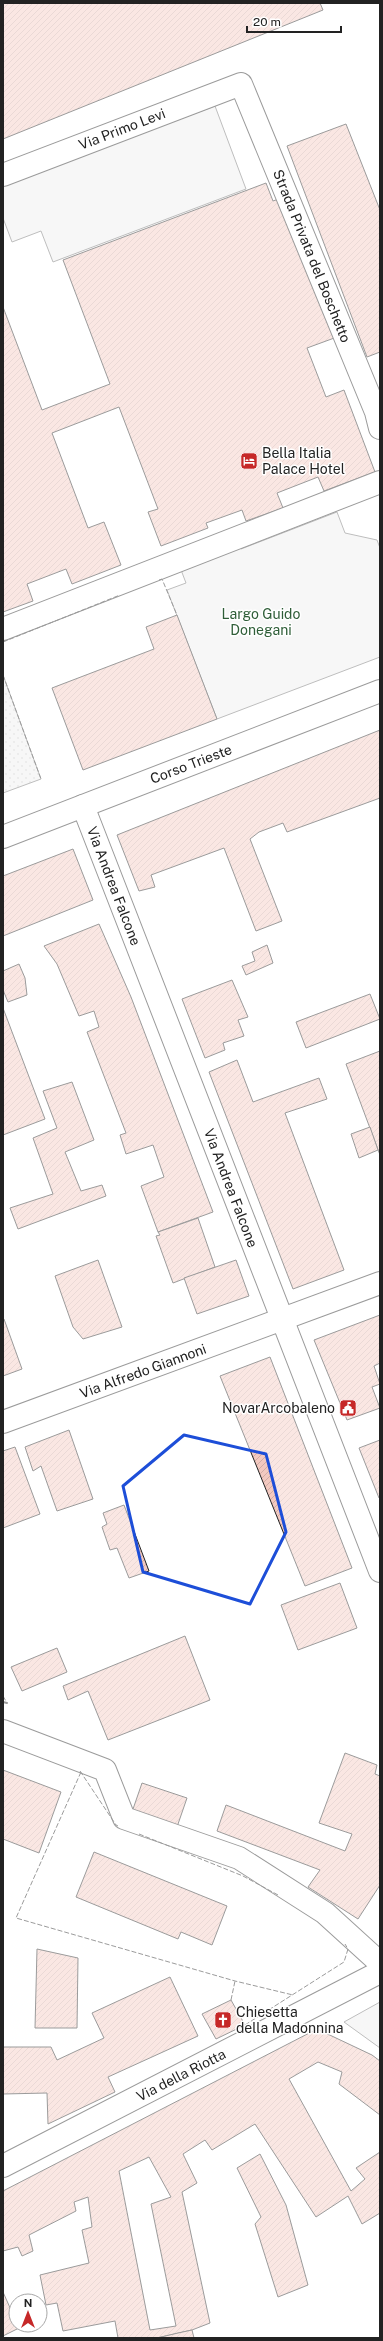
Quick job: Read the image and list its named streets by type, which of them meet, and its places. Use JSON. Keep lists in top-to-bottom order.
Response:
{
  "streets": {
    "street": [
      "Via Primo Levi",
      "Strada Privata del Boschetto",
      "Corso Trieste",
      "Via Andrea Falcone",
      "Via Alfredo Giannoni",
      "Via della Riotta"
    ]
  },
  "crossings": [
    ["Via Primo Levi", "Strada Privata del Boschetto"],
    ["Corso Trieste", "Via Andrea Falcone"],
    ["Via Andrea Falcone", "Via Alfredo Giannoni"]
  ],
  "parks": ["Largo Guido Donegani"],
  "places": {
    "hotel": ["Bella Italia Palace Hotel"],
    "public building": ["NovarArcobaleno"],
    "church": ["Chiesetta della Madonnina"]
  },
  "scale_bar": "20 m",
  "north": "top"
}
